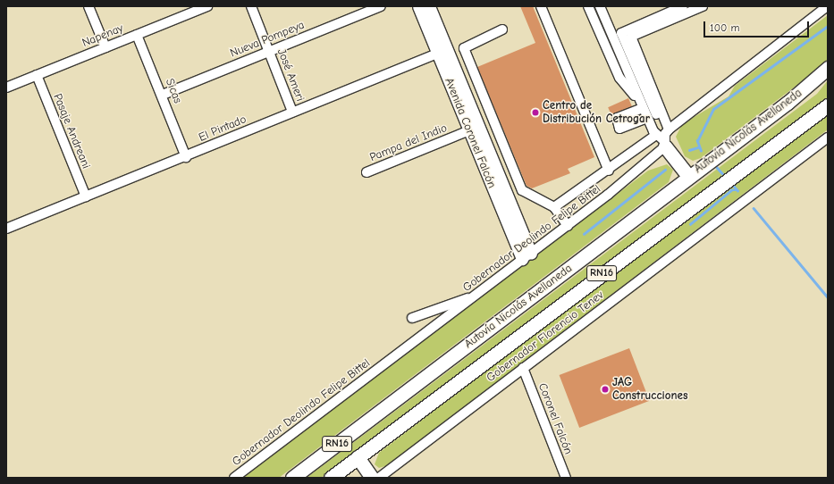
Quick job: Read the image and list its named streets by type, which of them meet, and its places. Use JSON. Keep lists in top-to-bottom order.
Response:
{
  "streets": {
    "highway": ["Autovía Nicolás Avellaneda", "RN16"],
    "main road": ["Avenida Coronel Falcón"],
    "street": [
      "Napenay",
      "Nueva Pompeya",
      "José Ameri",
      "Sicas",
      "El Pintado",
      "Pasaje Andreani",
      "Pampa del Indio",
      "Gobernador Deolindo Felipe Bittel",
      "Gobernador Florencio Tenev",
      "Coronel Falcón"
    ]
  },
  "crossings": [
    ["Napenay", "Sicas"],
    ["Napenay", "Pasaje Andreani"],
    ["Nueva Pompeya", "José Ameri"],
    ["Nueva Pompeya", "Sicas"],
    ["José Ameri", "El Pintado"],
    ["Sicas", "El Pintado"],
    ["El Pintado", "Pasaje Andreani"],
    ["El Pintado", "Avenida Coronel Falcón"],
    ["Avenida Coronel Falcón", "Pampa del Indio"],
    ["Avenida Coronel Falcón", "Gobernador Deolindo Felipe Bittel"],
    ["Gobernador Florencio Tenev", "Coronel Falcón"]
  ],
  "places": ["Centro de Distribución Cetrogar", "JAG Construcciones"],
  "scale_bar": "100 m"
}
